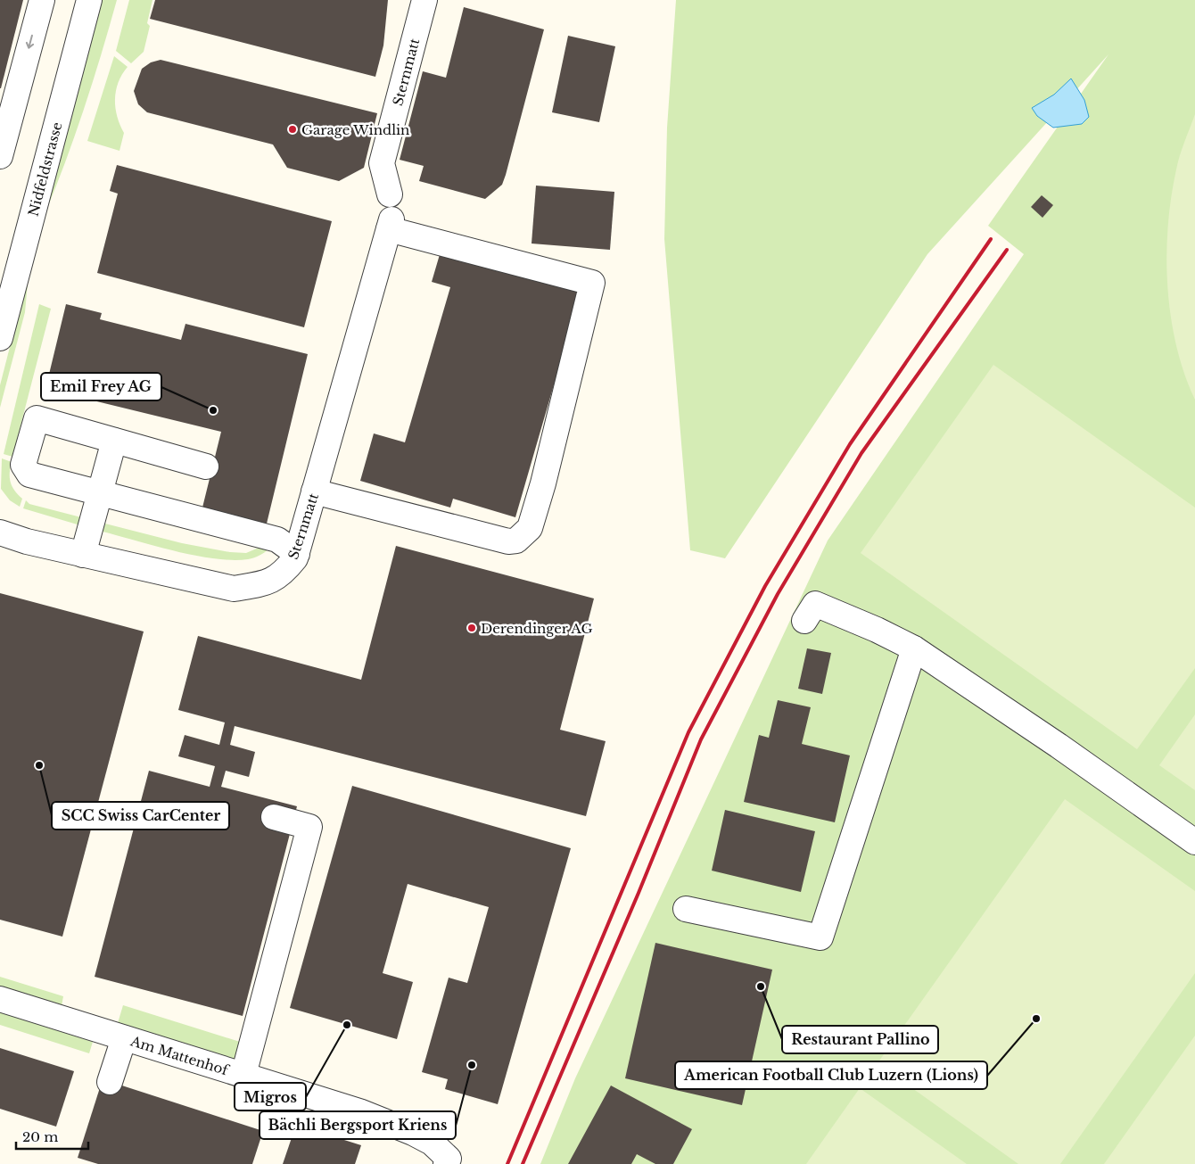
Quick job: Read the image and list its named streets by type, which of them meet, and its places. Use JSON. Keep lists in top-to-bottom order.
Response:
{
  "streets": {
    "street": ["Sternmatt", "Nidfeldstrasse", "Am Mattenhof"]
  },
  "places": [
    "Garage Windlin",
    "Emil Frey AG",
    "Derendinger AG",
    "SCC Swiss CarCenter",
    "Restaurant Pallino",
    "American Football Club Luzern (Lions)",
    "Migros",
    "Bächli Bergsport Kriens"
  ],
  "scale_bar": "20 m"
}
